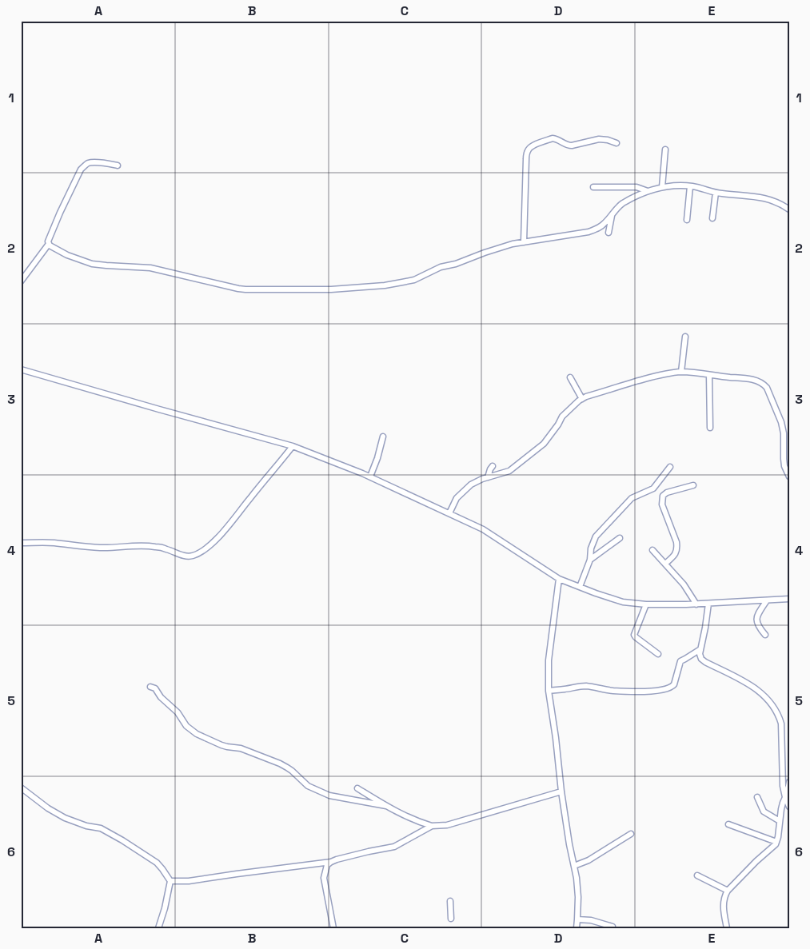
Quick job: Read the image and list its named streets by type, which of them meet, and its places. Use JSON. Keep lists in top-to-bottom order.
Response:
{
  "grid": {
    "columns": [
      "A",
      "B",
      "C",
      "D",
      "E"
    ],
    "rows": [
      "1",
      "2",
      "3",
      "4",
      "5",
      "6"
    ]
  }
}
